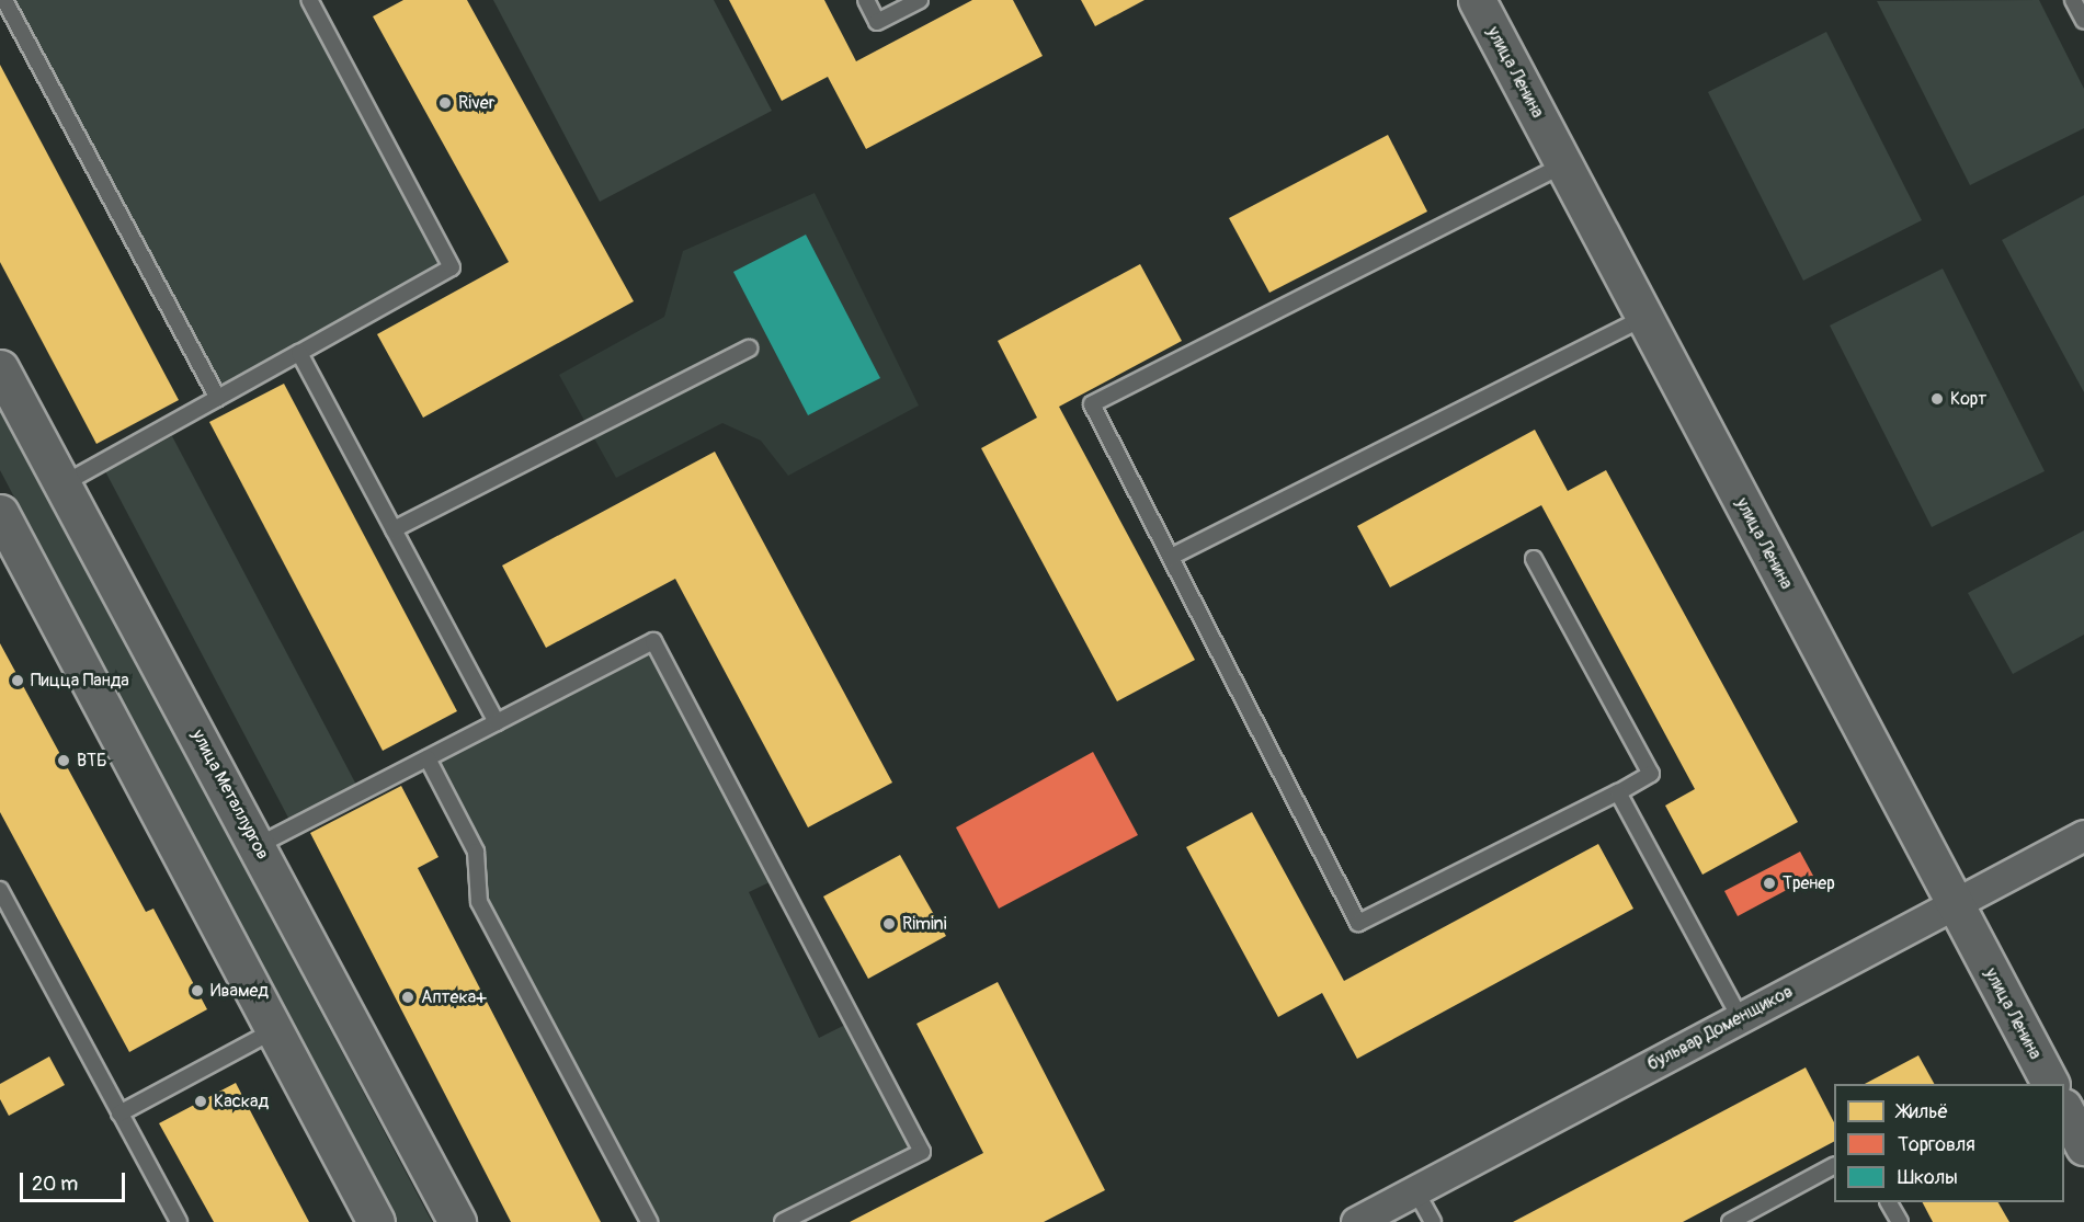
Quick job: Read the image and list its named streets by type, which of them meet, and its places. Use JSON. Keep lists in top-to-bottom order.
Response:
{
  "streets": {
    "street": ["улица Ленина", "улица Металлургов", "бульвар Доменщиков"]
  },
  "crossings": [
    ["улица Ленина", "бульвар Доменщиков"]
  ],
  "places": [
    "River",
    "Корт",
    "Пицца Панда",
    "ВТБ",
    "Тренер",
    "Rimini",
    "Ивамед",
    "Аптека+",
    "Каскад"
  ],
  "legend": ["Жильё", "Торговля", "Школы"],
  "scale_bar": "20 m"
}
